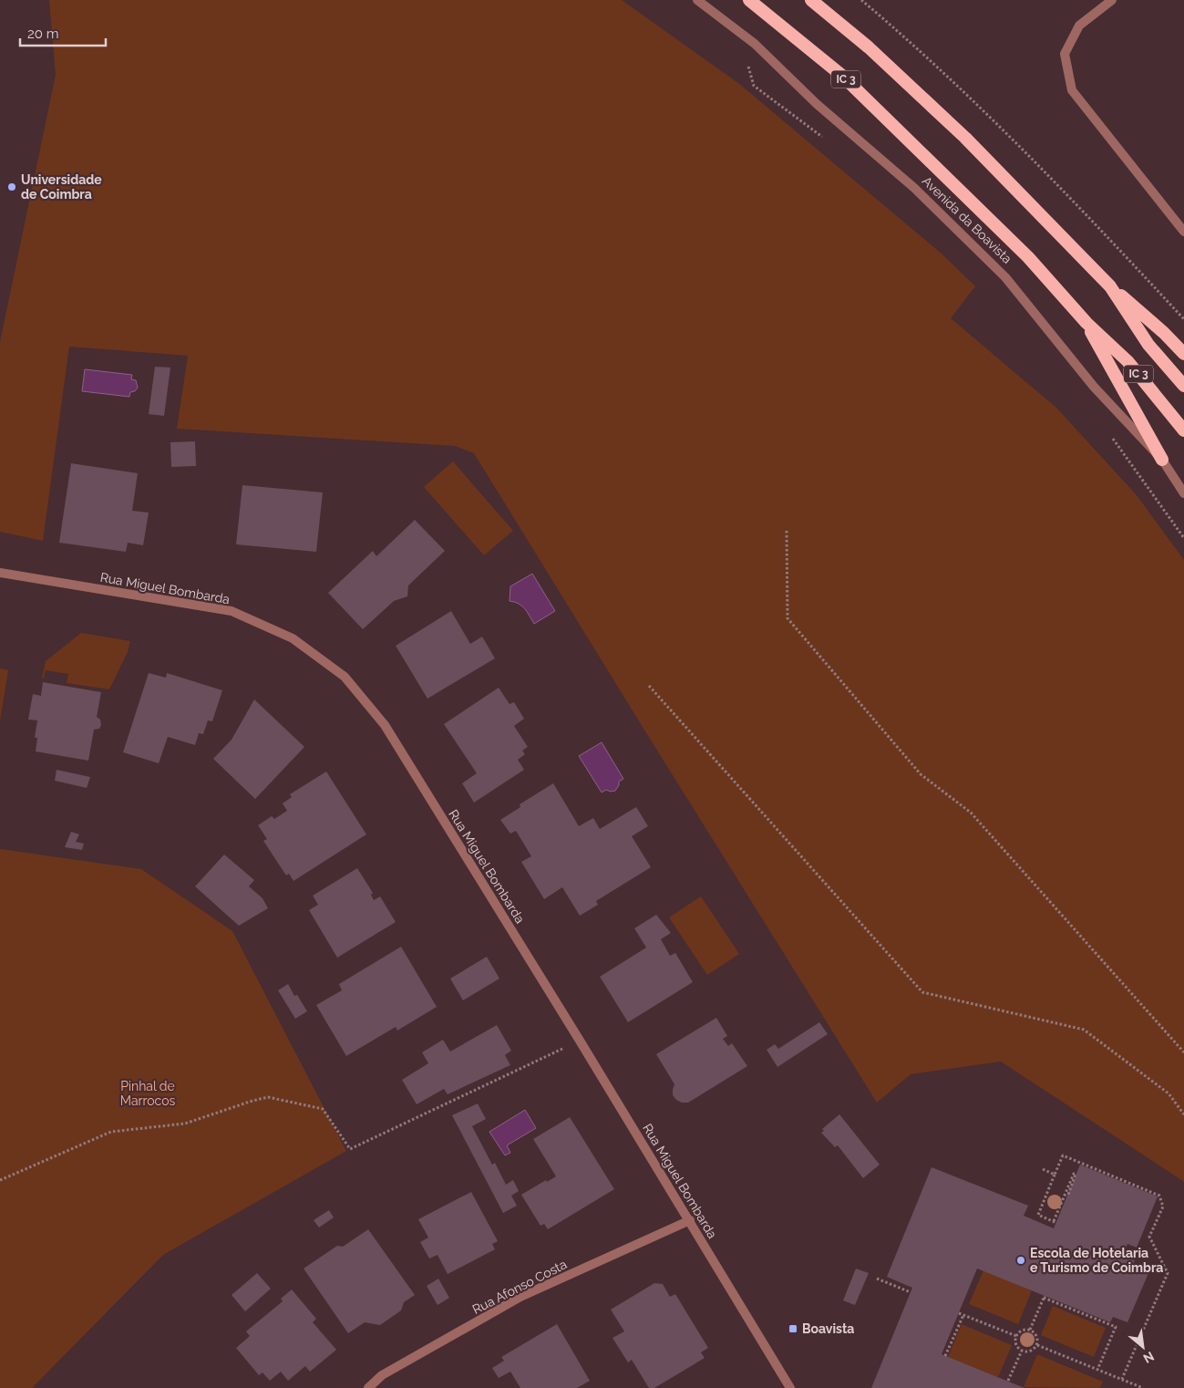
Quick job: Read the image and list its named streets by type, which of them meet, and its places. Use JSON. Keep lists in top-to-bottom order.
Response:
{
  "streets": {
    "highway": ["IC 3", "Avenida da Boavista"],
    "street": ["Rua Miguel Bombarda", "Rua Afonso Costa"]
  },
  "crossings": [
    ["Rua Miguel Bombarda", "Rua Afonso Costa"]
  ],
  "parks": ["Pinhal de Marrocos"],
  "places": {
    "other": ["Universidade de Coimbra", "Escola de Hotelaria e Turismo de Coimbra"],
    "transit": ["Boavista"]
  },
  "scale_bar": "20 m",
  "north": "bottom right"
}
